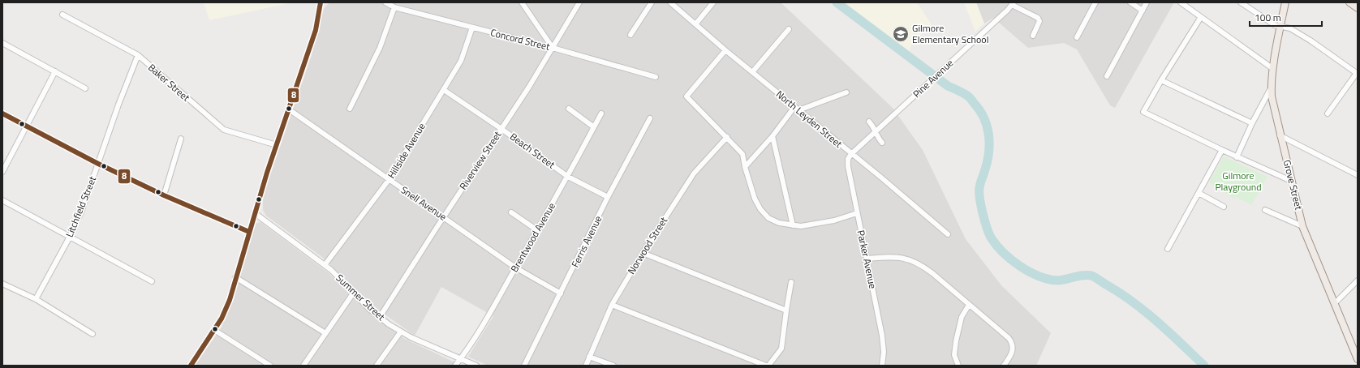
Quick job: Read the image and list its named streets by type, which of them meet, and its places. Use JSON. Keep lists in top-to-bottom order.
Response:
{
  "streets": {
    "main road": ["Grove Street"],
    "street": [
      "Concord Street",
      "Pine Avenue",
      "Baker Street",
      "North Leyden Street",
      "Hillside Avenue",
      "Beach Street",
      "Riverview Street",
      "Snell Avenue",
      "Litchfield Street",
      "Brentwood Avenue",
      "Ferris Avenue",
      "Norwood Street",
      "Parker Avenue",
      "Summer Street"
    ]
  },
  "crossings": [
    ["Concord Street", "Hillside Avenue"],
    ["Concord Street", "Riverview Street"],
    ["Pine Avenue", "North Leyden Street"],
    ["Pine Avenue", "Parker Avenue"],
    ["Baker Street", "Litchfield Street"],
    ["North Leyden Street", "Parker Avenue"],
    ["Hillside Avenue", "Beach Street"],
    ["Hillside Avenue", "Snell Avenue"],
    ["Hillside Avenue", "Summer Street"],
    ["Beach Street", "Riverview Street"],
    ["Beach Street", "Brentwood Avenue"],
    ["Beach Street", "Ferris Avenue"],
    ["Riverview Street", "Snell Avenue"],
    ["Riverview Street", "Summer Street"],
    ["Snell Avenue", "Brentwood Avenue"],
    ["Snell Avenue", "Ferris Avenue"],
    ["Brentwood Avenue", "Summer Street"]
  ],
  "parks": ["Gilmore Playground"],
  "places": {
    "school or university": ["Gilmore Elementary School"]
  },
  "lines": ["transit line 8"],
  "scale_bar": "100 m"
}
